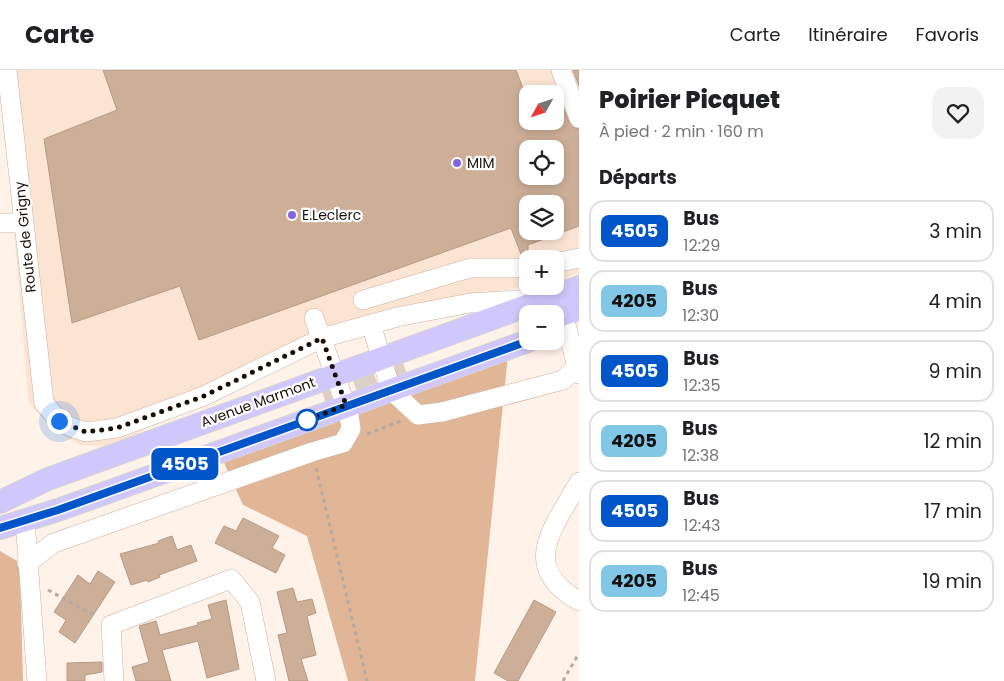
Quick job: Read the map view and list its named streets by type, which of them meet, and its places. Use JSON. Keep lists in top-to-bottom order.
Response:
{
  "streets": {
    "main road": ["Avenue Marmont"],
    "street": ["Route de Grigny"]
  },
  "places": ["MIM", "E.Leclerc"],
  "lines": ["bus line 4505"],
  "north": "bottom left",
  "page": {
    "header": "Carte",
    "nav": ["Carte", "Itinéraire", "Favoris"],
    "on_map": "4505",
    "heading": [
      ["Poirier Picquet", "À pied · 2 min · 160 m"],
      "Départs"
    ],
    "map_buttons": ["+", "−"],
    "list": [
      {
        "mark": "4505",
        "name": "Bus",
        "note": "12:29",
        "value": "3 min"
      },
      {
        "mark": "4205",
        "name": "Bus",
        "note": "12:30",
        "value": "4 min"
      },
      {
        "mark": "4505",
        "name": "Bus",
        "note": "12:35",
        "value": "9 min"
      },
      {
        "mark": "4205",
        "name": "Bus",
        "note": "12:38",
        "value": "12 min"
      },
      {
        "mark": "4505",
        "name": "Bus",
        "note": "12:43",
        "value": "17 min"
      },
      {
        "mark": "4205",
        "name": "Bus",
        "note": "12:45",
        "value": "19 min"
      }
    ]
  }
}
